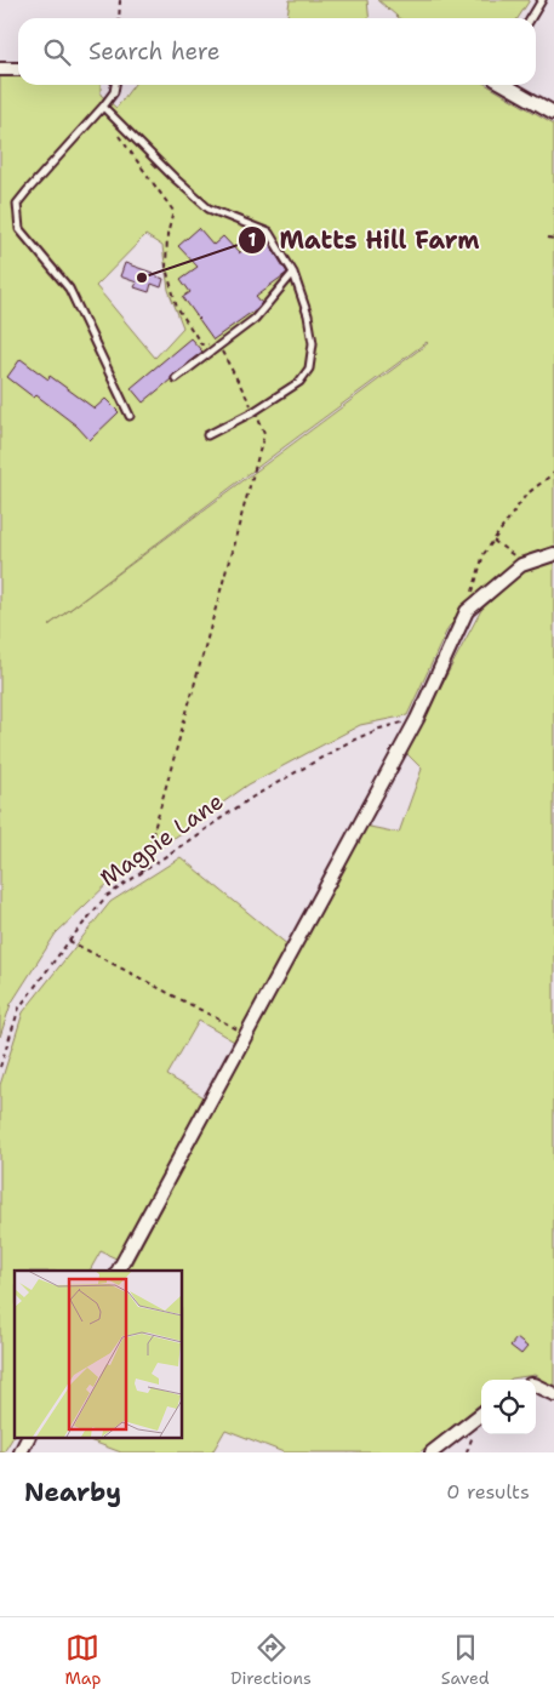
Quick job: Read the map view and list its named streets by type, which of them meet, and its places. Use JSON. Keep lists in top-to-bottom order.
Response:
{
  "streets": {
    "path": ["Magpie Lane"]
  },
  "places": ["Matts Hill Farm"],
  "page": {
    "search": "Search here",
    "heading": ["Nearby", "0 results"],
    "nav": ["Map", "Directions", "Saved"]
  }
}
